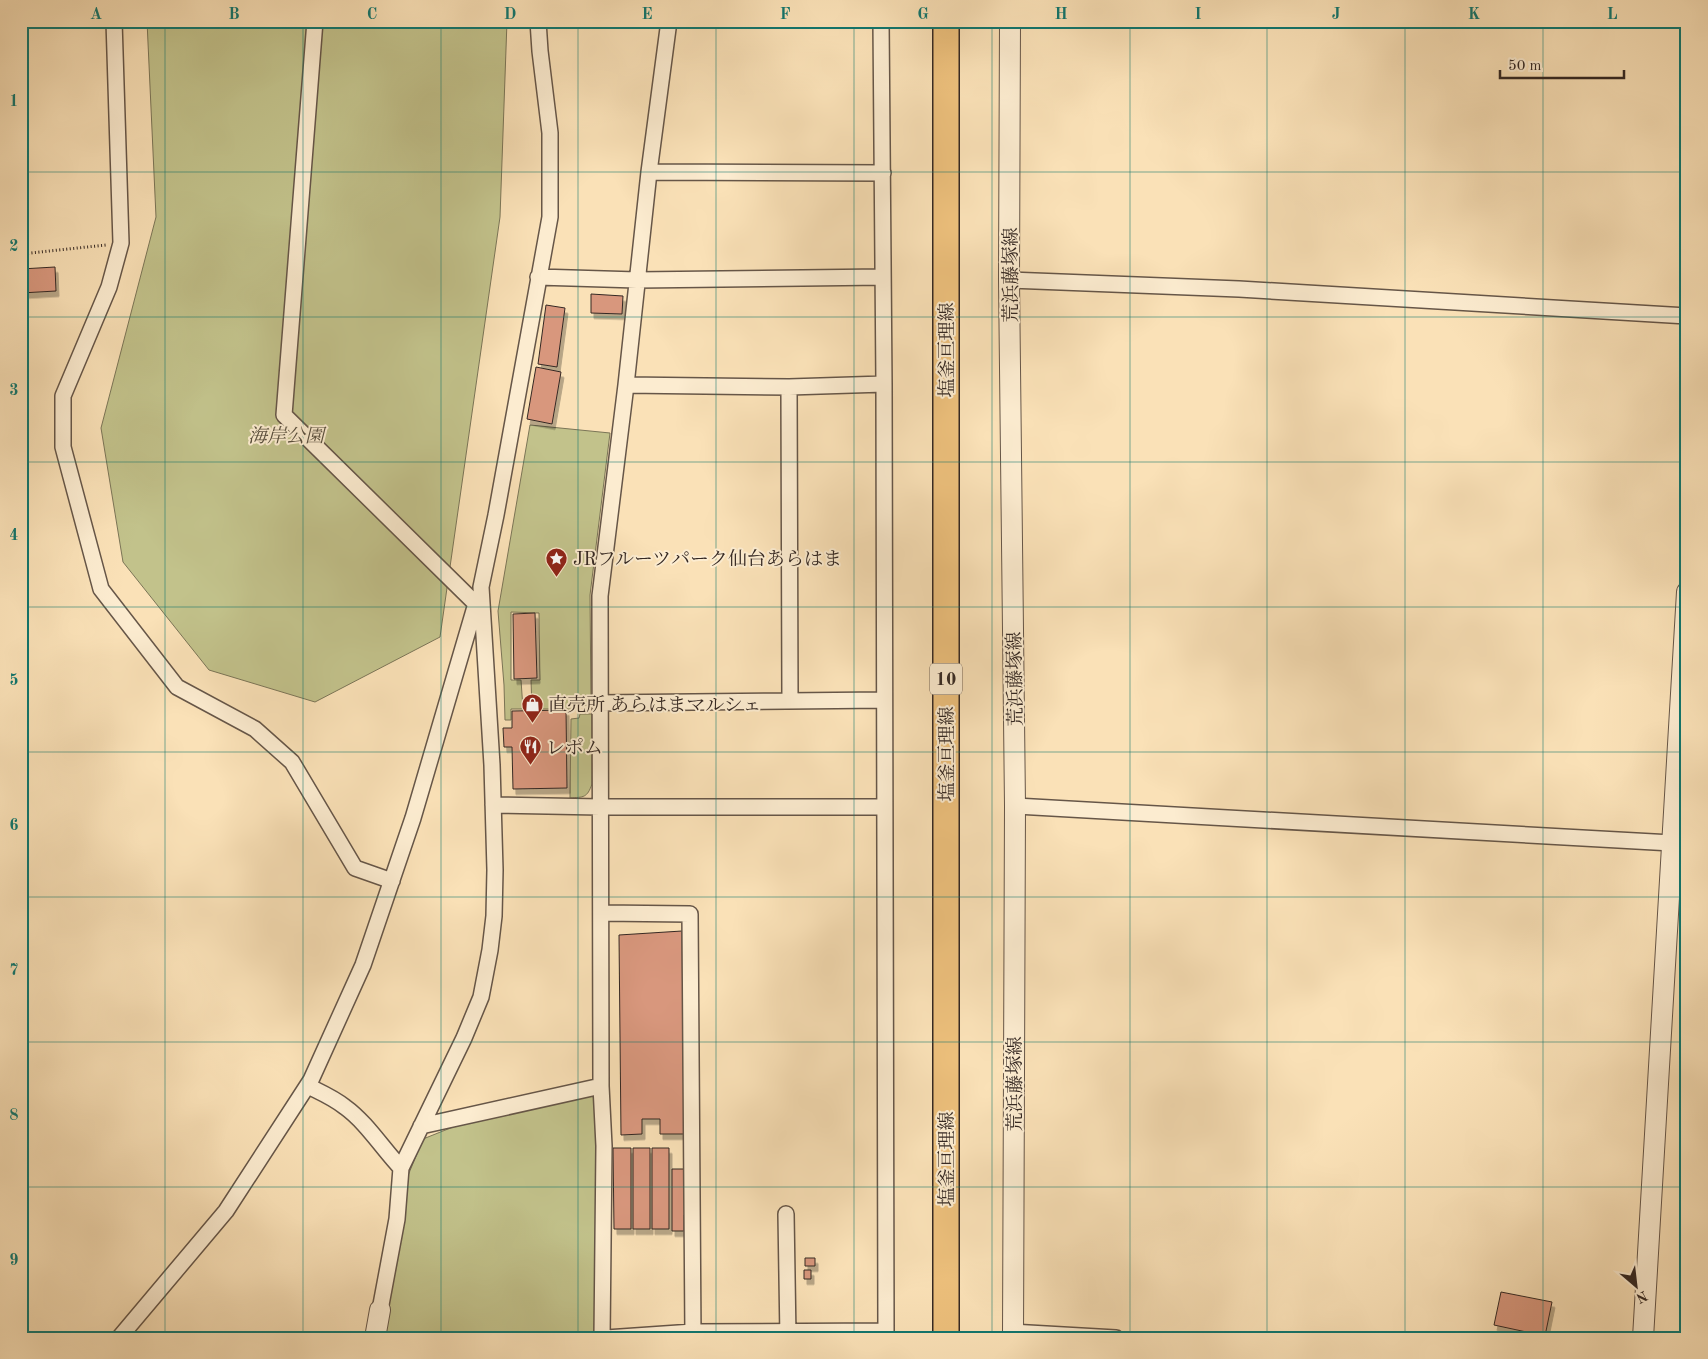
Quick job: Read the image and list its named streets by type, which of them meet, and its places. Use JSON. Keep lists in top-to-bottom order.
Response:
{
  "streets": {
    "main road": ["塩釜亘理線", "10"],
    "street": ["荒浜藤塚線"]
  },
  "parks": ["海岸公園"],
  "places": {
    "place": ["JRフルーツパーク仙台あらはま"],
    "shop": ["直売所 あらはまマルシェ"],
    "restaurant": ["レポム"]
  },
  "scale_bar": "50 m",
  "north": "bottom right",
  "grid": {
    "columns": [
      "A",
      "B",
      "C",
      "D",
      "E",
      "F",
      "G",
      "H",
      "I",
      "J",
      "K",
      "L"
    ],
    "rows": [
      "1",
      "2",
      "3",
      "4",
      "5",
      "6",
      "7",
      "8",
      "9"
    ]
  }
}
